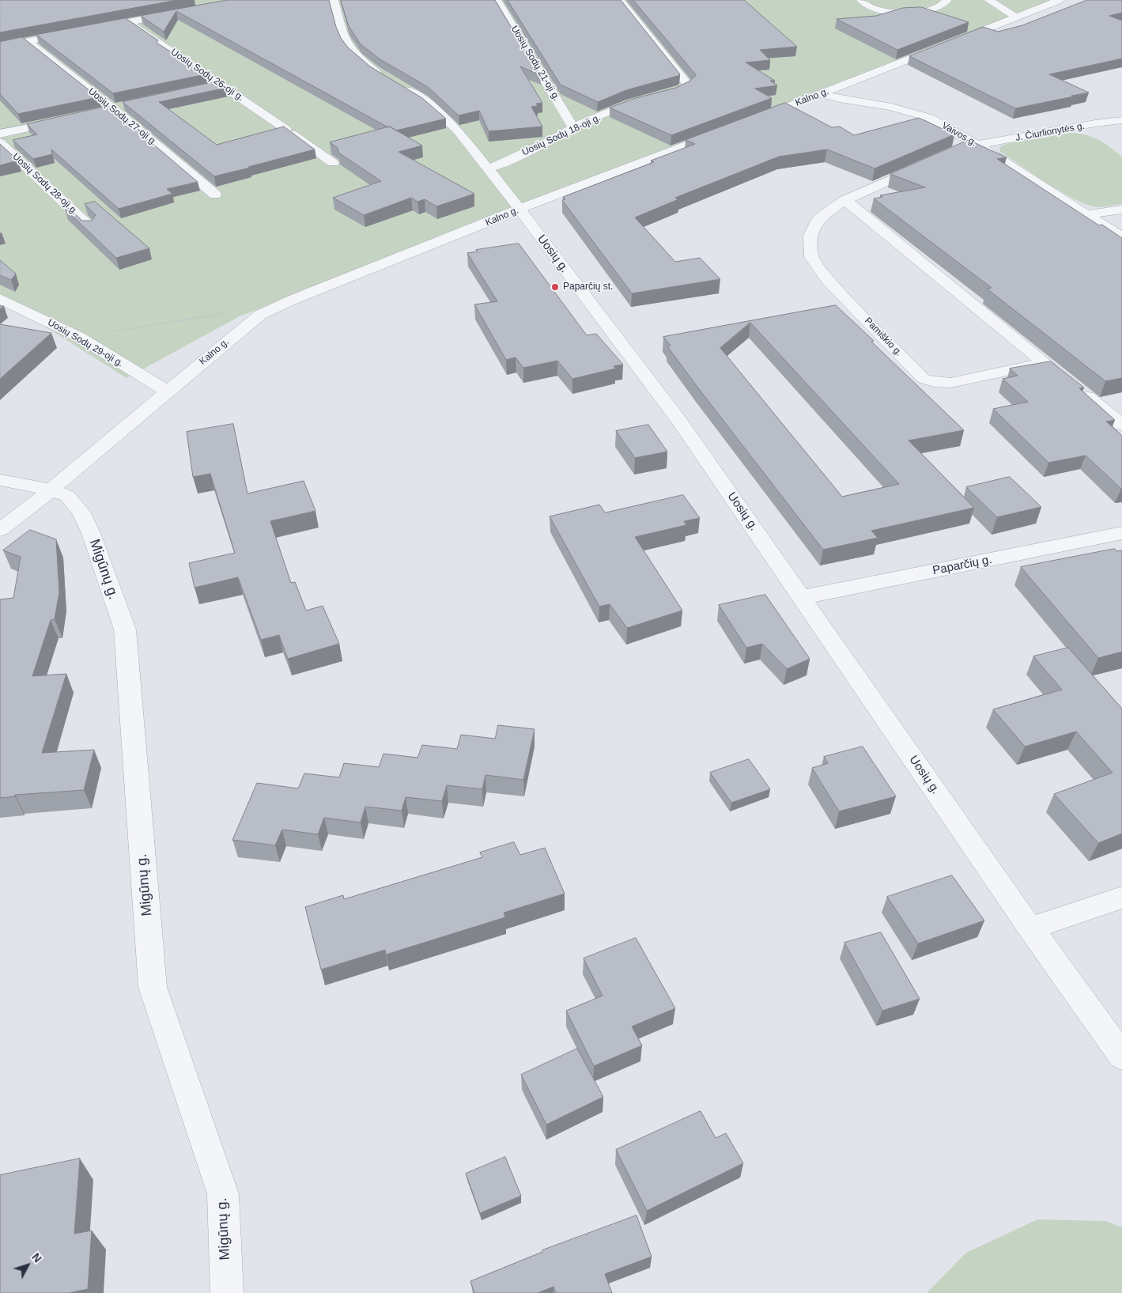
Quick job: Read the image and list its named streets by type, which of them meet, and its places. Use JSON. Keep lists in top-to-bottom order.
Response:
{
  "streets": {
    "street": [
      "Uosių Sodų 21-oji g.",
      "Uosių Sodų 26-oji g.",
      "Kalno g.",
      "Uosių Sodų 27-oji g.",
      "J. Čiurlionytės g.",
      "Vaivos g.",
      "Uosių Sodų 18-oji g.",
      "Uosių Sodų 28-oji g.",
      "Uosių g.",
      "Pamiškio g.",
      "Uosių Sodų 29-oji g.",
      "Paparčių g.",
      "Migūnų g."
    ]
  },
  "crossings": [
    ["Uosių Sodų 21-oji g.", "Uosių Sodų 18-oji g."],
    ["Kalno g.", "Vaivos g."],
    ["Kalno g.", "Uosių g."],
    ["Kalno g.", "Uosių Sodų 29-oji g."],
    ["Kalno g.", "Migūnų g."],
    ["J. Čiurlionytės g.", "Vaivos g."],
    ["J. Čiurlionytės g.", "Pamiškio g."],
    ["Vaivos g.", "Pamiškio g."],
    ["Uosių Sodų 18-oji g.", "Uosių g."],
    ["Uosių g.", "Paparčių g."]
  ],
  "places": ["Paparčių st."],
  "north": "top right"
}
